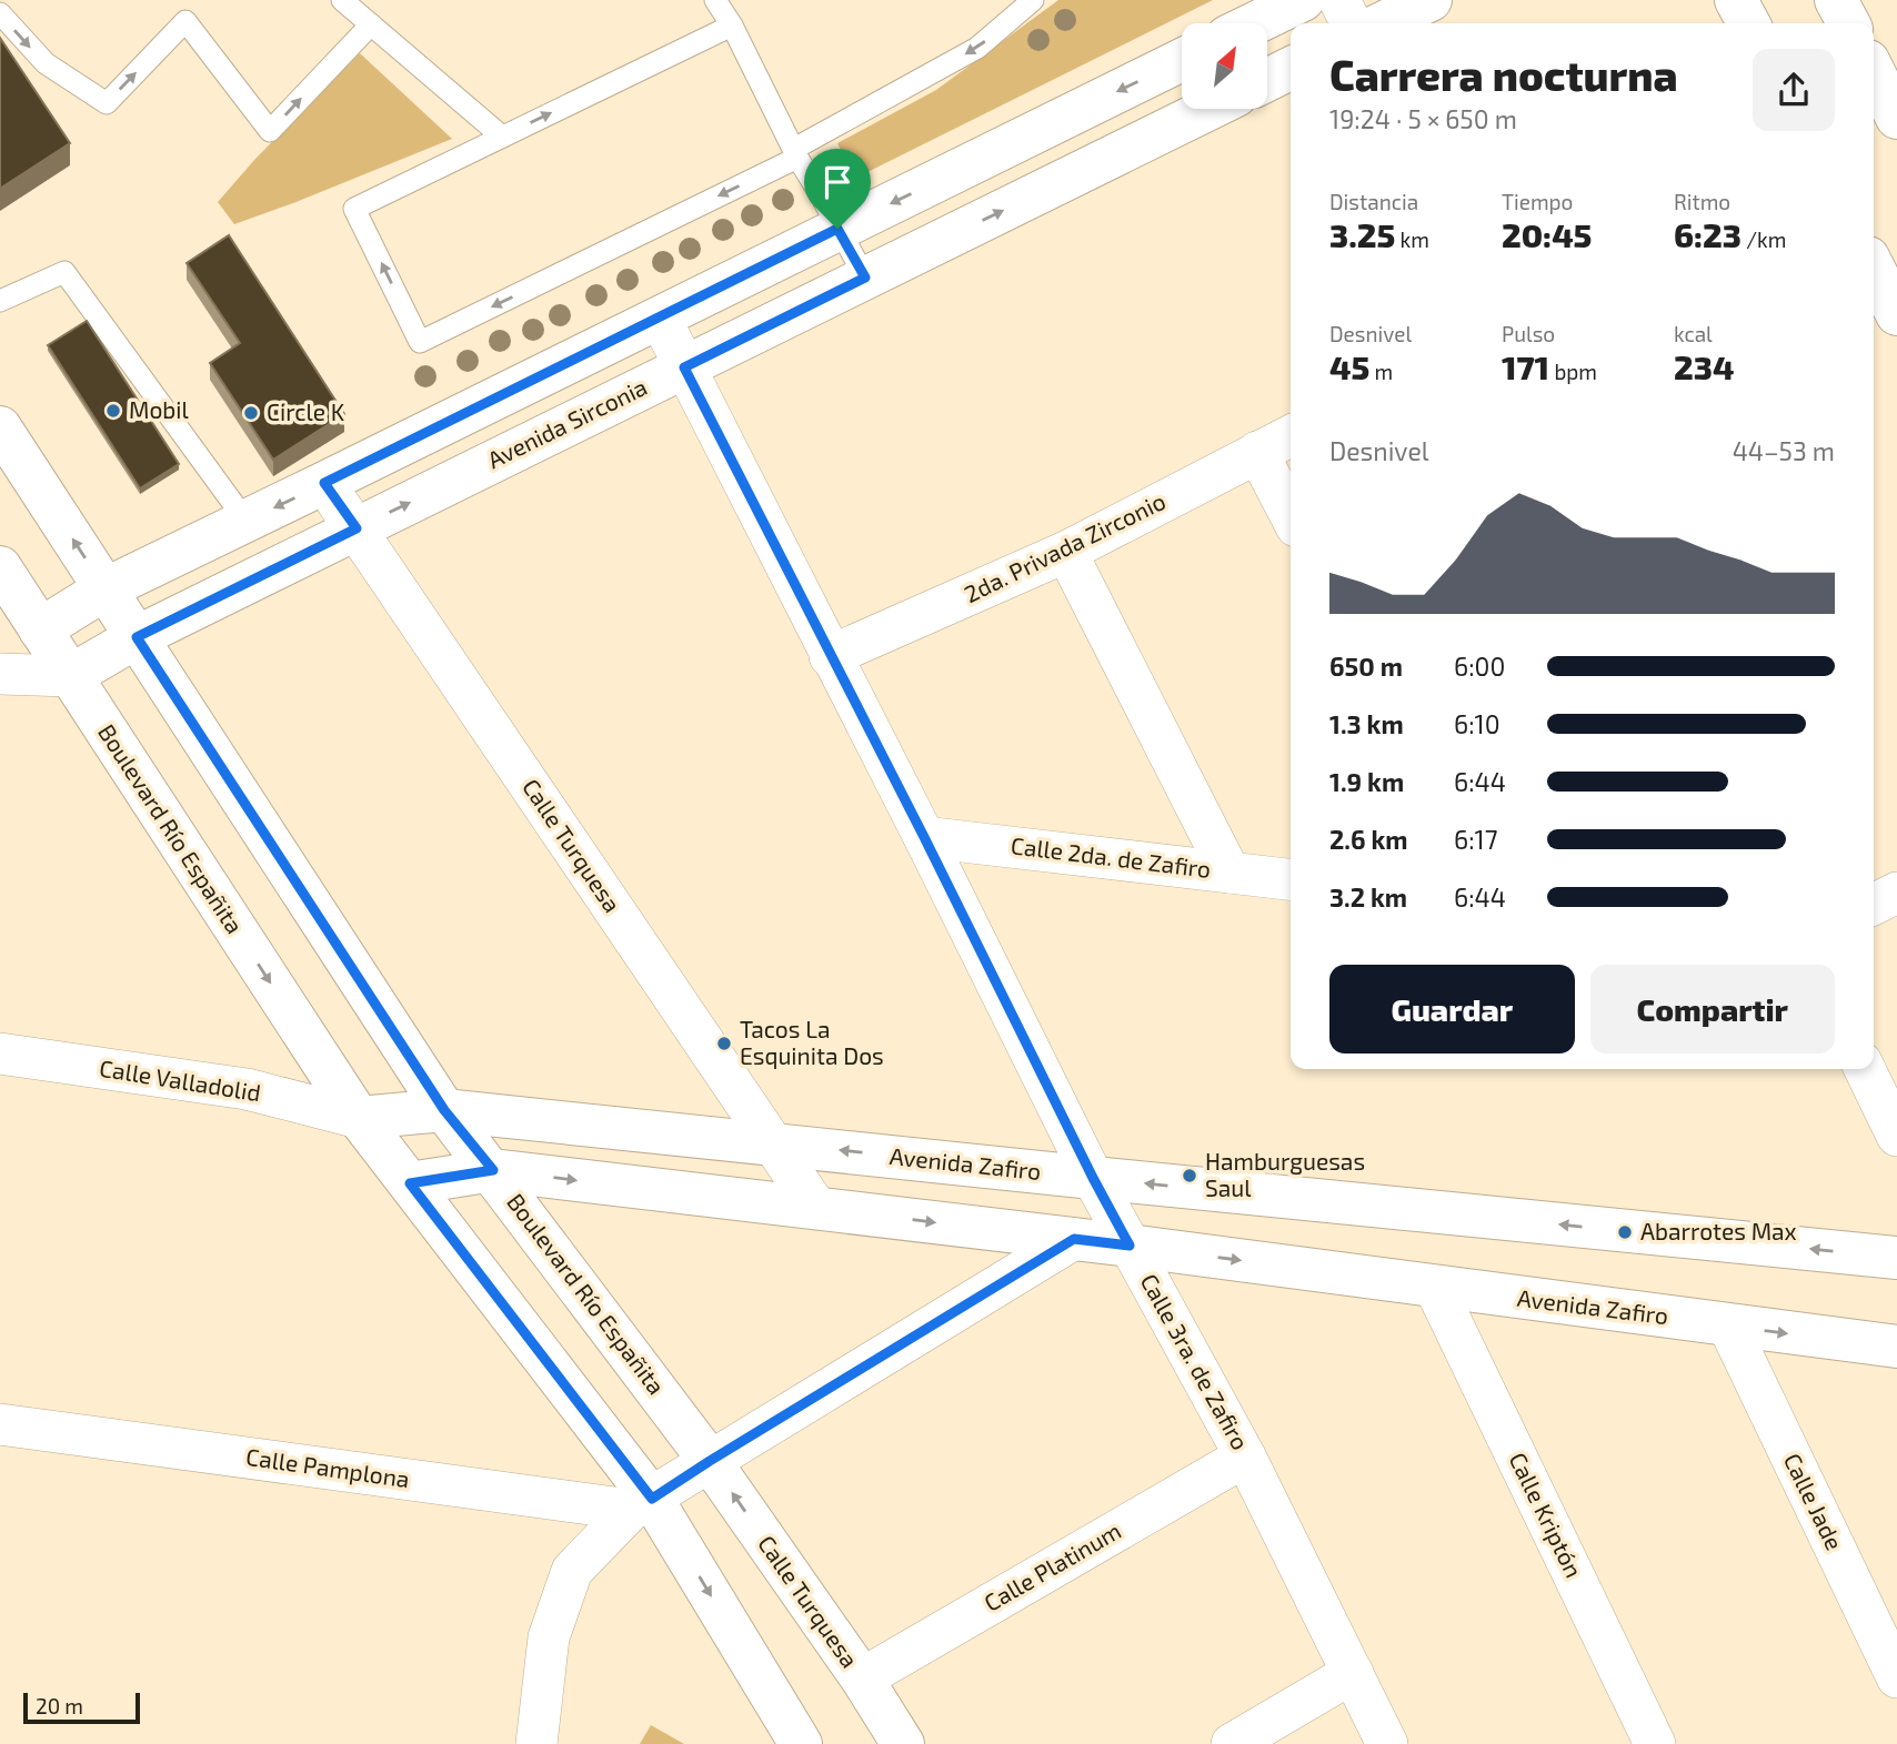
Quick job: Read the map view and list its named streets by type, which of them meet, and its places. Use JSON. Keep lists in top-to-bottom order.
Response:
{
  "streets": {
    "street": [
      "Avenida Sirconia",
      "2da. Privada Zirconio",
      "Boulevard Río Españita",
      "Calle Turquesa",
      "Calle 2da. de Zafiro",
      "Calle Valladolid",
      "Avenida Zafiro",
      "Calle 3ra. de Zafiro",
      "Calle Pamplona",
      "Calle Jade",
      "Calle Kriptón",
      "Calle Platinum"
    ]
  },
  "crossings": [
    ["Avenida Sirconia", "Boulevard Río Españita"],
    ["Avenida Sirconia", "Calle Turquesa"],
    ["Avenida Sirconia", "Calle 3ra. de Zafiro"],
    ["2da. Privada Zirconio", "Calle 3ra. de Zafiro"],
    ["Boulevard Río Españita", "Calle Turquesa"],
    ["Boulevard Río Españita", "Calle Valladolid"],
    ["Boulevard Río Españita", "Avenida Zafiro"],
    ["Boulevard Río Españita", "Calle Pamplona"],
    ["Calle Turquesa", "Avenida Zafiro"],
    ["Calle Turquesa", "Calle Platinum"],
    ["Calle 2da. de Zafiro", "Calle 3ra. de Zafiro"],
    ["Calle Valladolid", "Avenida Zafiro"],
    ["Avenida Zafiro", "Calle 3ra. de Zafiro"],
    ["Avenida Zafiro", "Calle Jade"],
    ["Avenida Zafiro", "Calle Kriptón"],
    ["Calle 3ra. de Zafiro", "Calle Platinum"]
  ],
  "places": [
    "Mobil",
    "Circle K",
    "Tacos La Esquinita Dos",
    "Hamburguesas Saul",
    "Abarrotes Max"
  ],
  "scale_bar": "20 m",
  "north": "top right",
  "page": {
    "heading": ["Carrera nocturna", "19:24 · 5 × 650 m"],
    "stats": [
      ["Distancia", "3.25 km"],
      ["Tiempo", "20:45"],
      ["Ritmo", "6:23 /km"],
      ["Desnivel", "45 m"],
      ["Pulso", "171 bpm"],
      ["kcal", "234"]
    ],
    "chart": ["Desnivel", "44–53 m"],
    "list": [
      {
        "name": "650 m",
        "note": "6:00"
      },
      {
        "name": "1.3 km",
        "note": "6:10"
      },
      {
        "name": "1.9 km",
        "note": "6:44"
      },
      {
        "name": "2.6 km",
        "note": "6:17"
      },
      {
        "name": "3.2 km",
        "note": "6:44"
      }
    ],
    "buttons": ["Guardar", "Compartir"],
    "scale": "20 m"
  }
}
